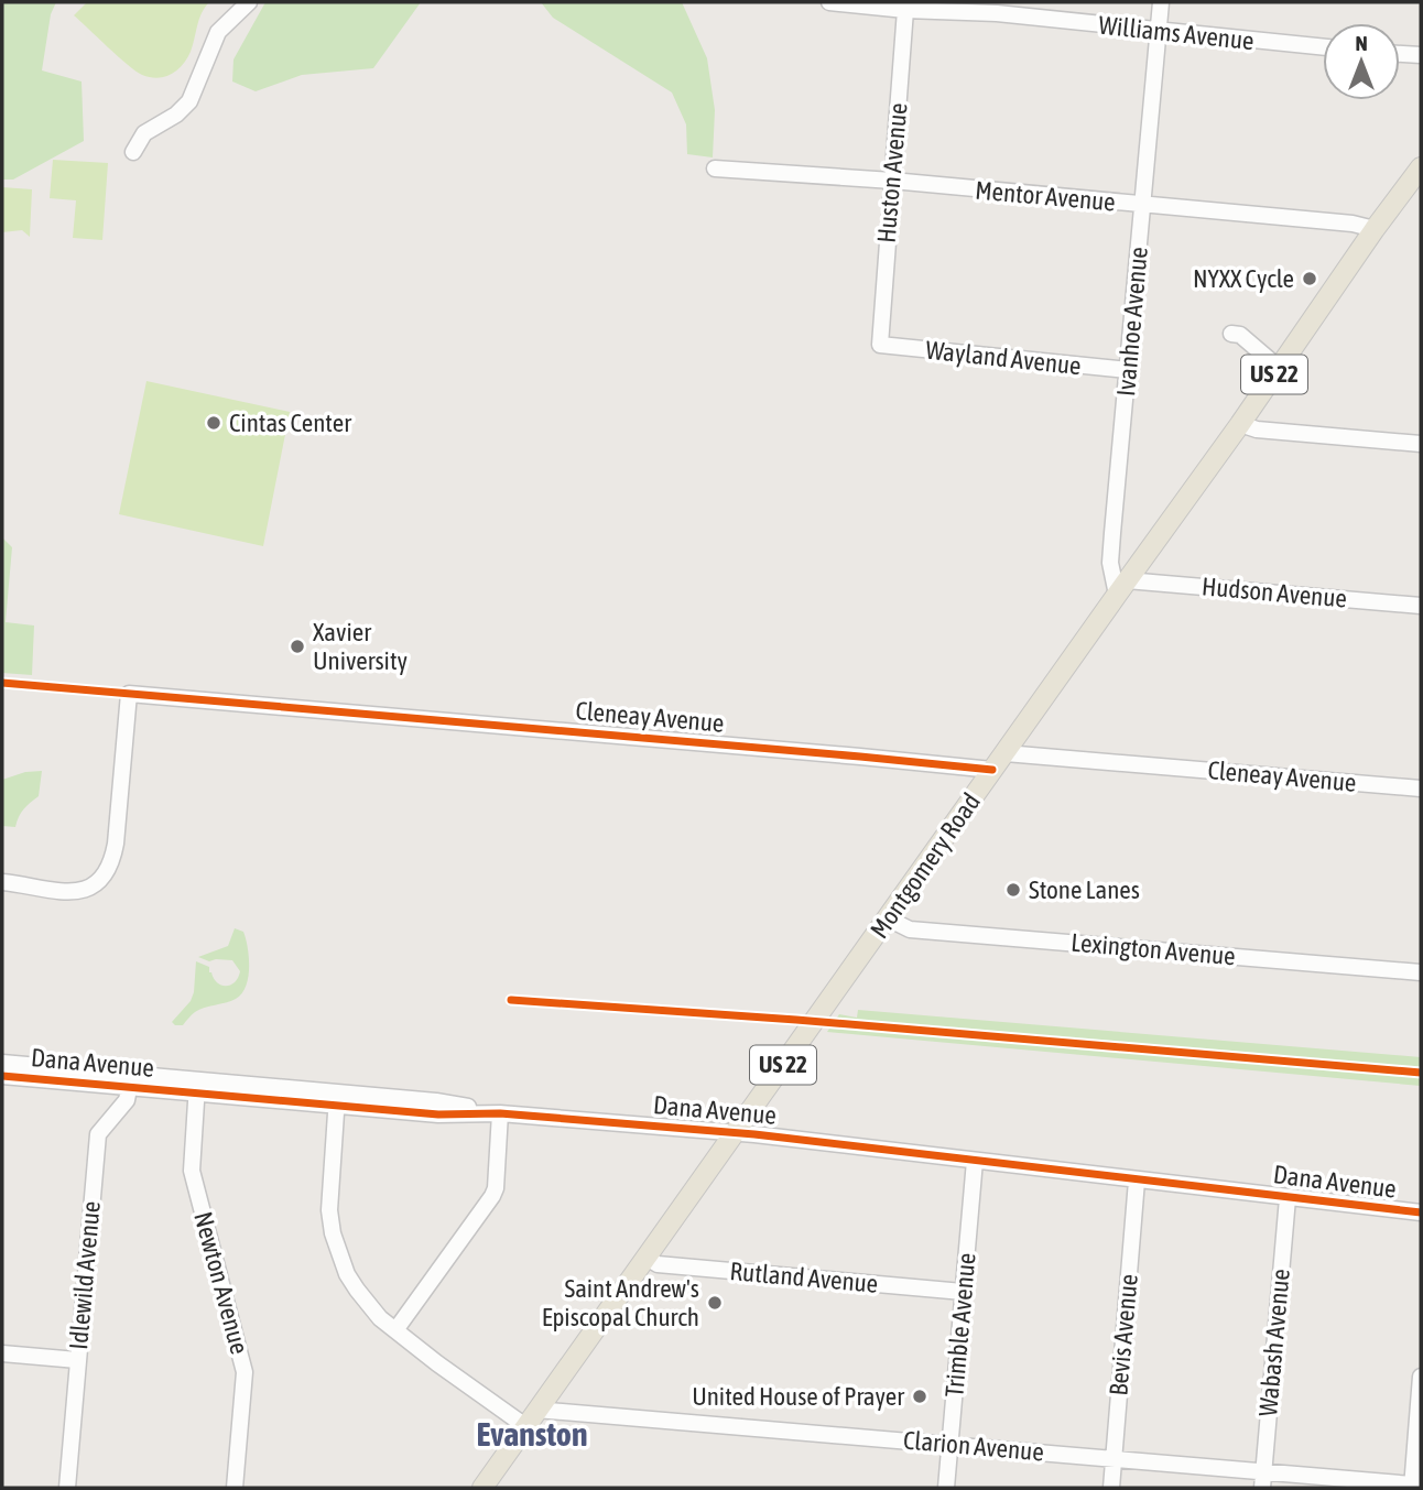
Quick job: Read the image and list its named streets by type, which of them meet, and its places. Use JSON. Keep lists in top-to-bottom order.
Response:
{
  "streets": {
    "main road": ["US 22", "Montgomery Road"],
    "street": [
      "Williams Avenue",
      "Huston Avenue",
      "Mentor Avenue",
      "Ivanhoe Avenue",
      "Wayland Avenue",
      "Hudson Avenue",
      "Cleneay Avenue",
      "Lexington Avenue",
      "Dana Avenue",
      "Idlewild Avenue",
      "Rutland Avenue",
      "Newton Avenue",
      "Trimble Avenue",
      "Bevis Avenue",
      "Wabash Avenue",
      "Clarion Avenue"
    ]
  },
  "crossings": [
    ["Williams Avenue", "Huston Avenue"],
    ["Williams Avenue", "Ivanhoe Avenue"],
    ["Huston Avenue", "Mentor Avenue"],
    ["Huston Avenue", "Wayland Avenue"],
    ["Mentor Avenue", "Ivanhoe Avenue"],
    ["Mentor Avenue", "Montgomery Road"],
    ["Ivanhoe Avenue", "Wayland Avenue"],
    ["Ivanhoe Avenue", "Hudson Avenue"],
    ["Ivanhoe Avenue", "Montgomery Road"],
    ["Hudson Avenue", "Montgomery Road"],
    ["Cleneay Avenue", "Montgomery Road"],
    ["Montgomery Road", "Lexington Avenue"],
    ["Montgomery Road", "Dana Avenue"],
    ["Montgomery Road", "Rutland Avenue"],
    ["Montgomery Road", "Clarion Avenue"],
    ["Dana Avenue", "Idlewild Avenue"],
    ["Dana Avenue", "Newton Avenue"],
    ["Dana Avenue", "Trimble Avenue"],
    ["Dana Avenue", "Bevis Avenue"],
    ["Dana Avenue", "Wabash Avenue"],
    ["Rutland Avenue", "Trimble Avenue"],
    ["Trimble Avenue", "Clarion Avenue"],
    ["Bevis Avenue", "Clarion Avenue"],
    ["Wabash Avenue", "Clarion Avenue"]
  ],
  "districts": ["Evanston"],
  "places": [
    "NYXX Cycle",
    "Cintas Center",
    "Xavier University",
    "Stone Lanes",
    "Saint Andrew's Episcopal Church",
    "United House of Prayer"
  ],
  "north": "top"
}
